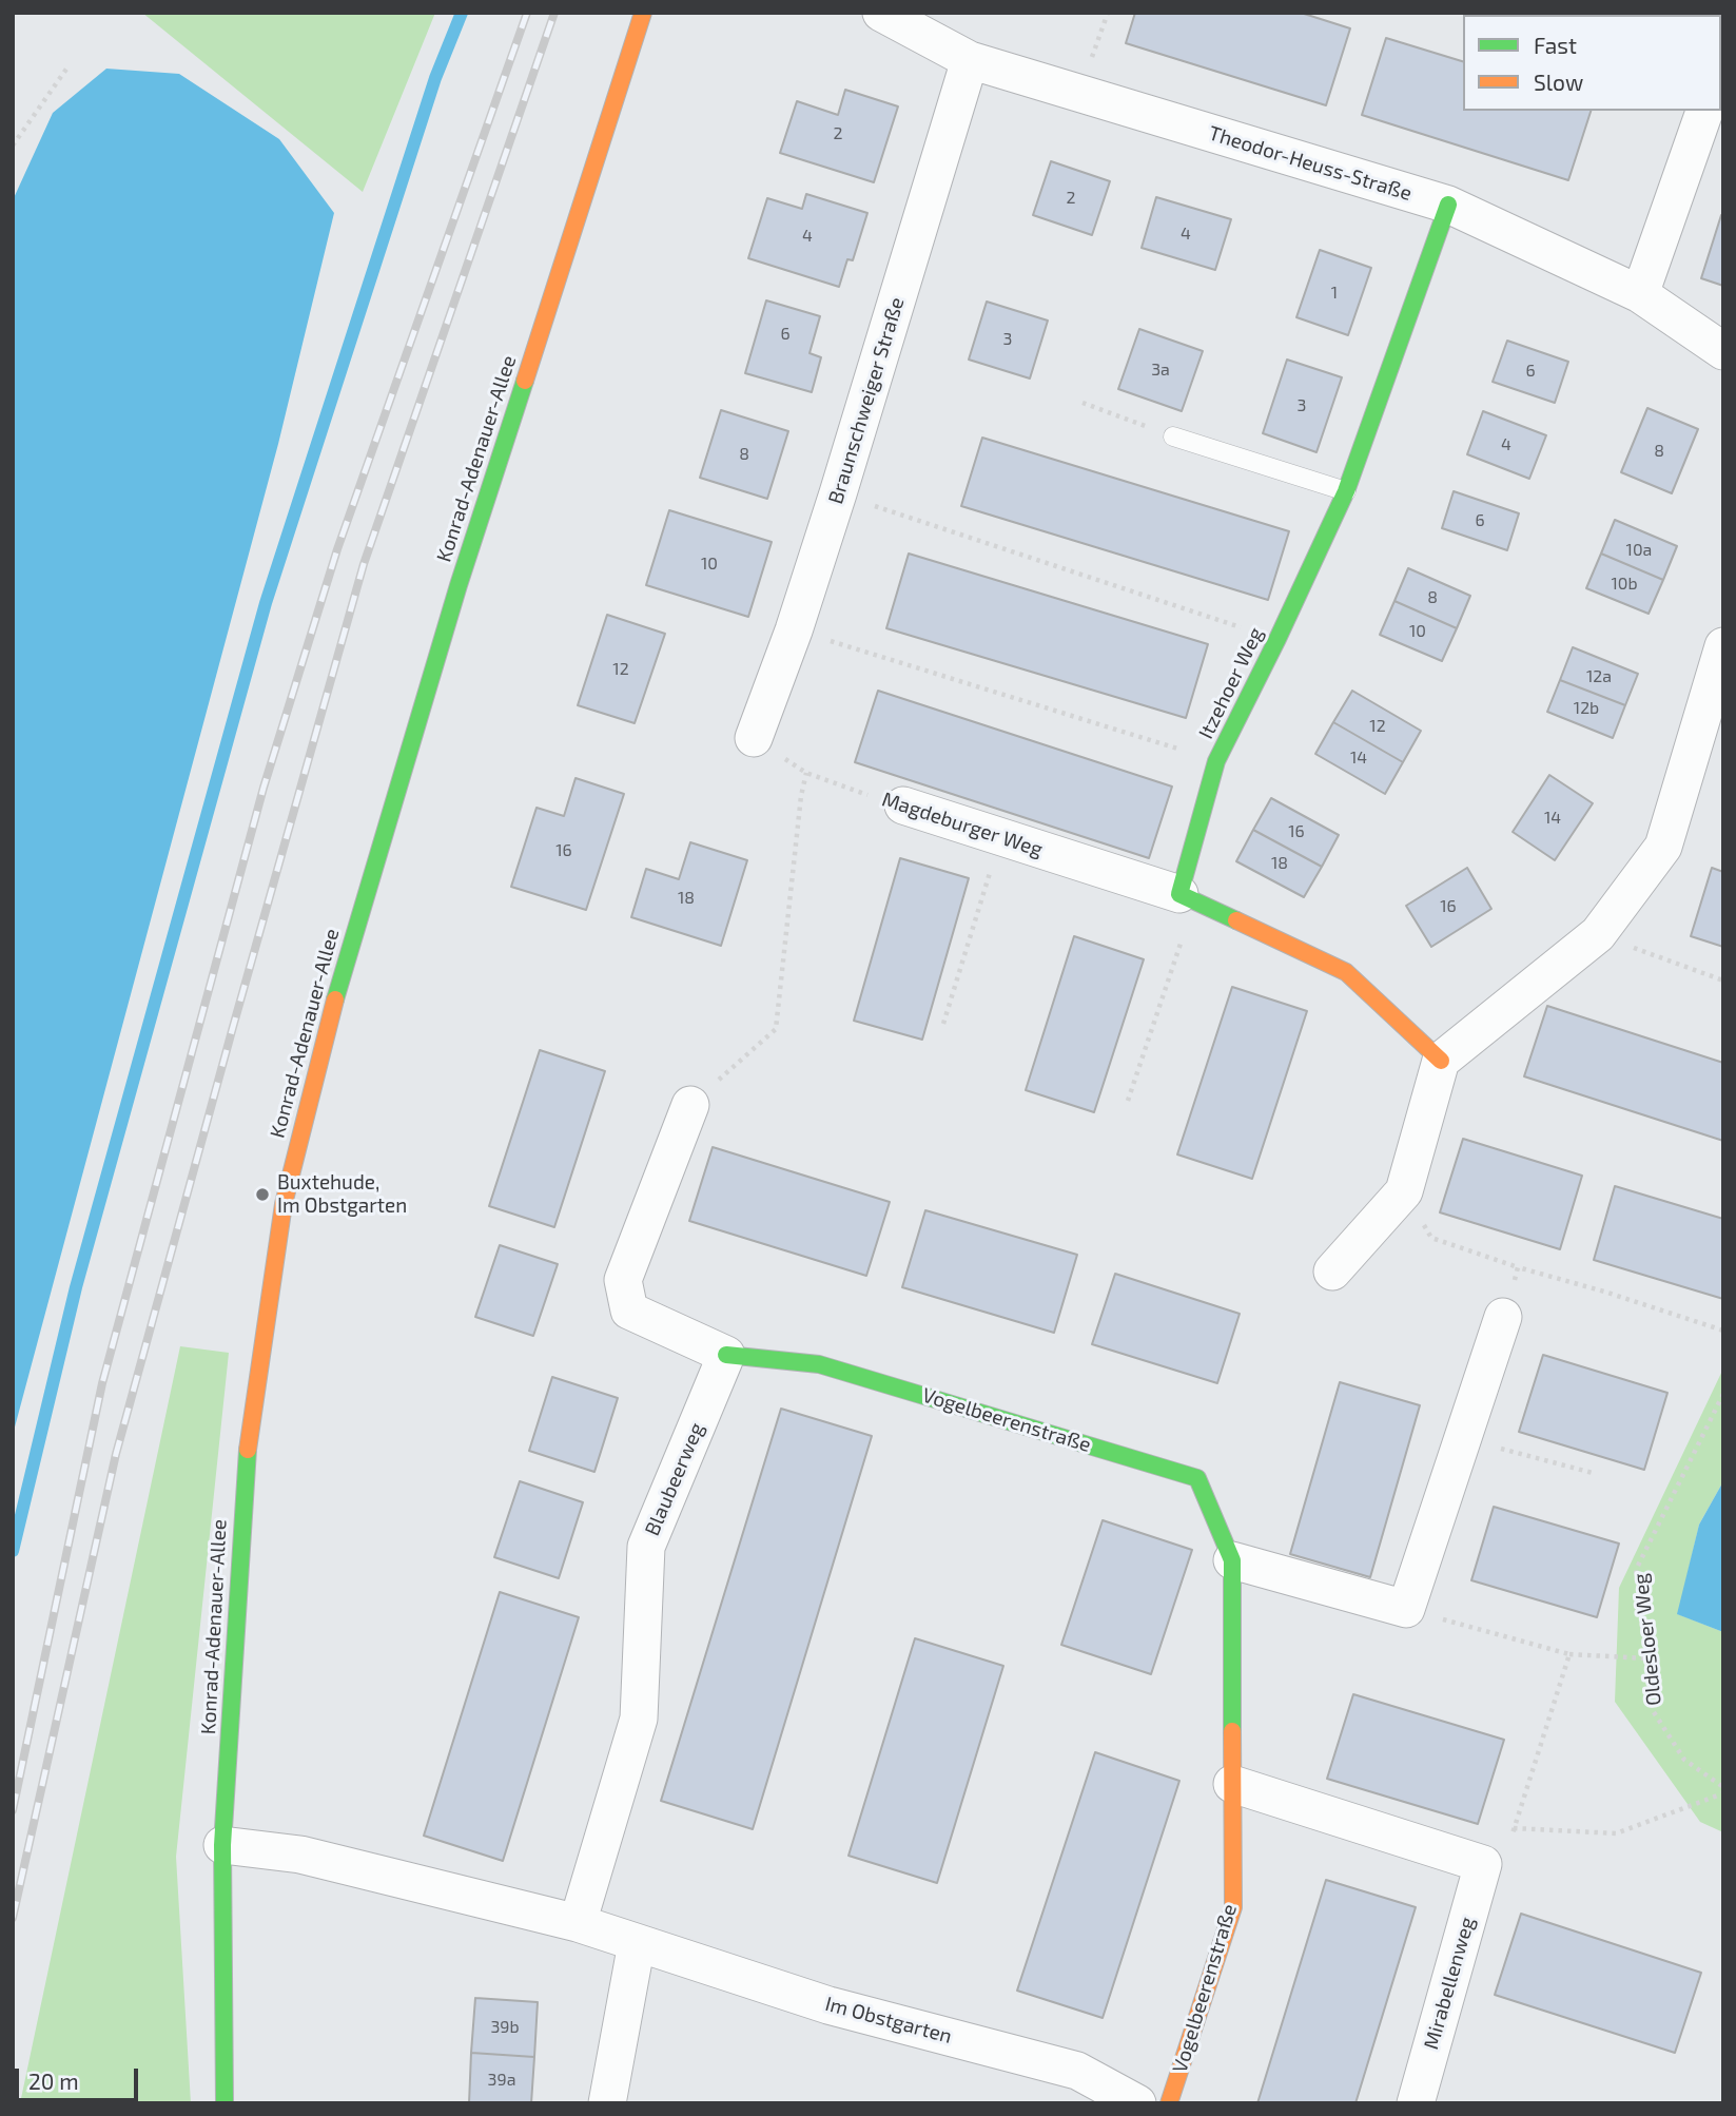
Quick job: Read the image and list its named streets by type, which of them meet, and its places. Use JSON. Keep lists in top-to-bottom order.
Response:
{
  "streets": {
    "street": [
      "Theodor-Heuss-Straße",
      "Braunschweiger Straße",
      "Konrad-Adenauer-Allee",
      "Itzehoer Weg",
      "Magdeburger Weg",
      "Vogelbeerenstraße",
      "Blaubeerweg",
      "Mirabellenweg",
      "Im Obstgarten"
    ],
    "path": ["Oldesloer Weg"]
  },
  "crossings": [
    ["Theodor-Heuss-Straße", "Braunschweiger Straße"],
    ["Theodor-Heuss-Straße", "Itzehoer Weg"],
    ["Braunschweiger Straße", "Magdeburger Weg"],
    ["Konrad-Adenauer-Allee", "Im Obstgarten"],
    ["Itzehoer Weg", "Magdeburger Weg"],
    ["Vogelbeerenstraße", "Blaubeerweg"],
    ["Blaubeerweg", "Im Obstgarten"]
  ],
  "places": ["Buxtehude, Im Obstgarten"],
  "house_numbers": [
    "2",
    "2",
    "4",
    "4",
    "1",
    "6",
    "3",
    "3a",
    "6",
    "3",
    "4",
    "8",
    "8",
    "6",
    "10a",
    "10",
    "10b",
    "8",
    "10",
    "12",
    "12a",
    "12b",
    "12",
    "14",
    "14",
    "16",
    "16",
    "18",
    "18",
    "16",
    "39b",
    "39a"
  ],
  "legend": ["Fast", "Slow"],
  "scale_bar": "20 m"
}
